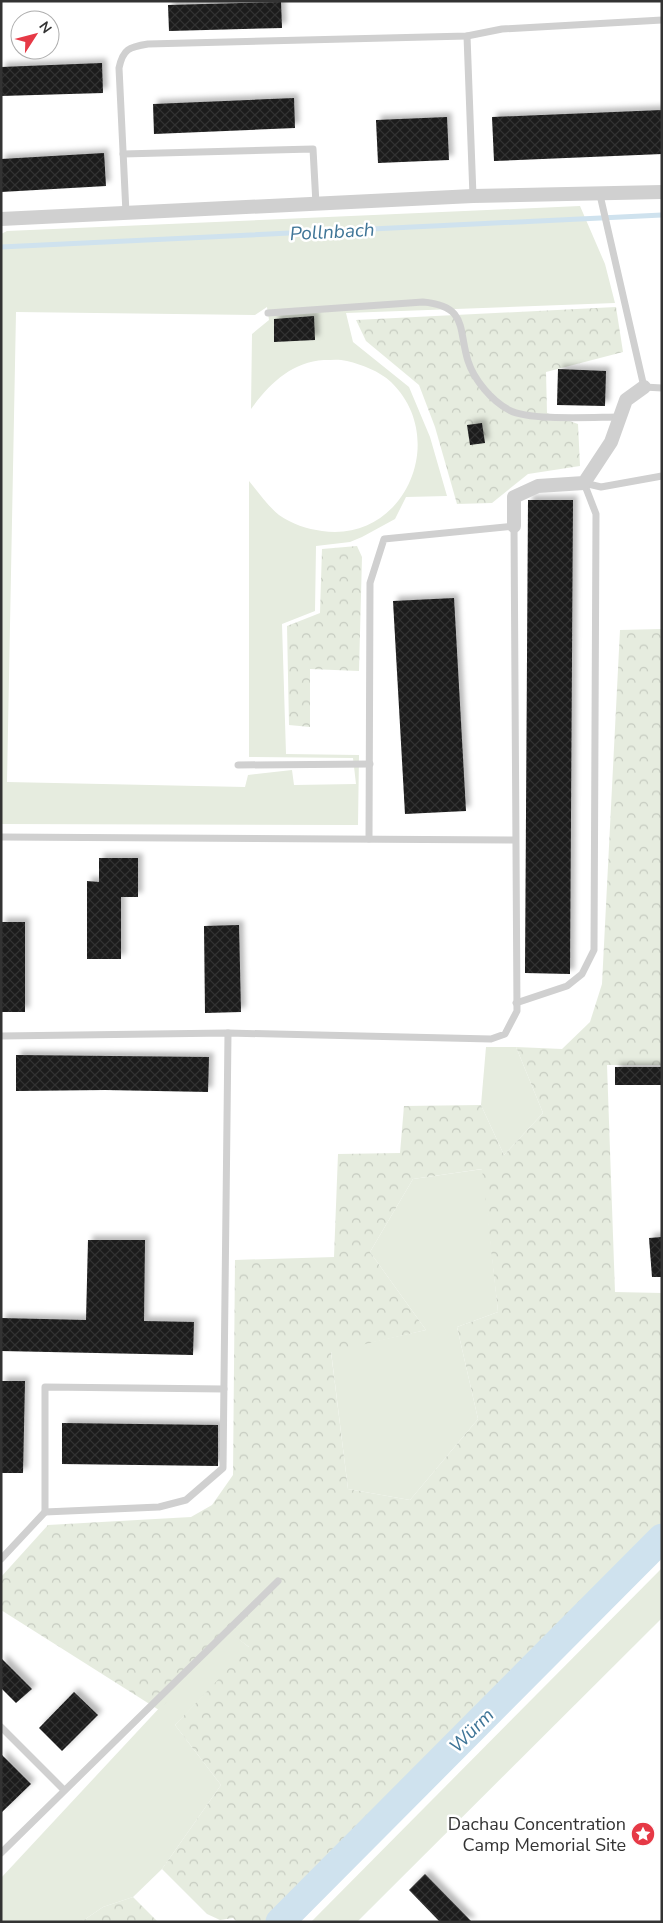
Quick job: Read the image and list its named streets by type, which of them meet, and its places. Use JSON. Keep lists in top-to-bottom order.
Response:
{
  "water": ["Pollnbach", "Würm"],
  "places": {
    "place": ["Dachau Concentration Camp Memorial Site"]
  },
  "north": "top right"
}
